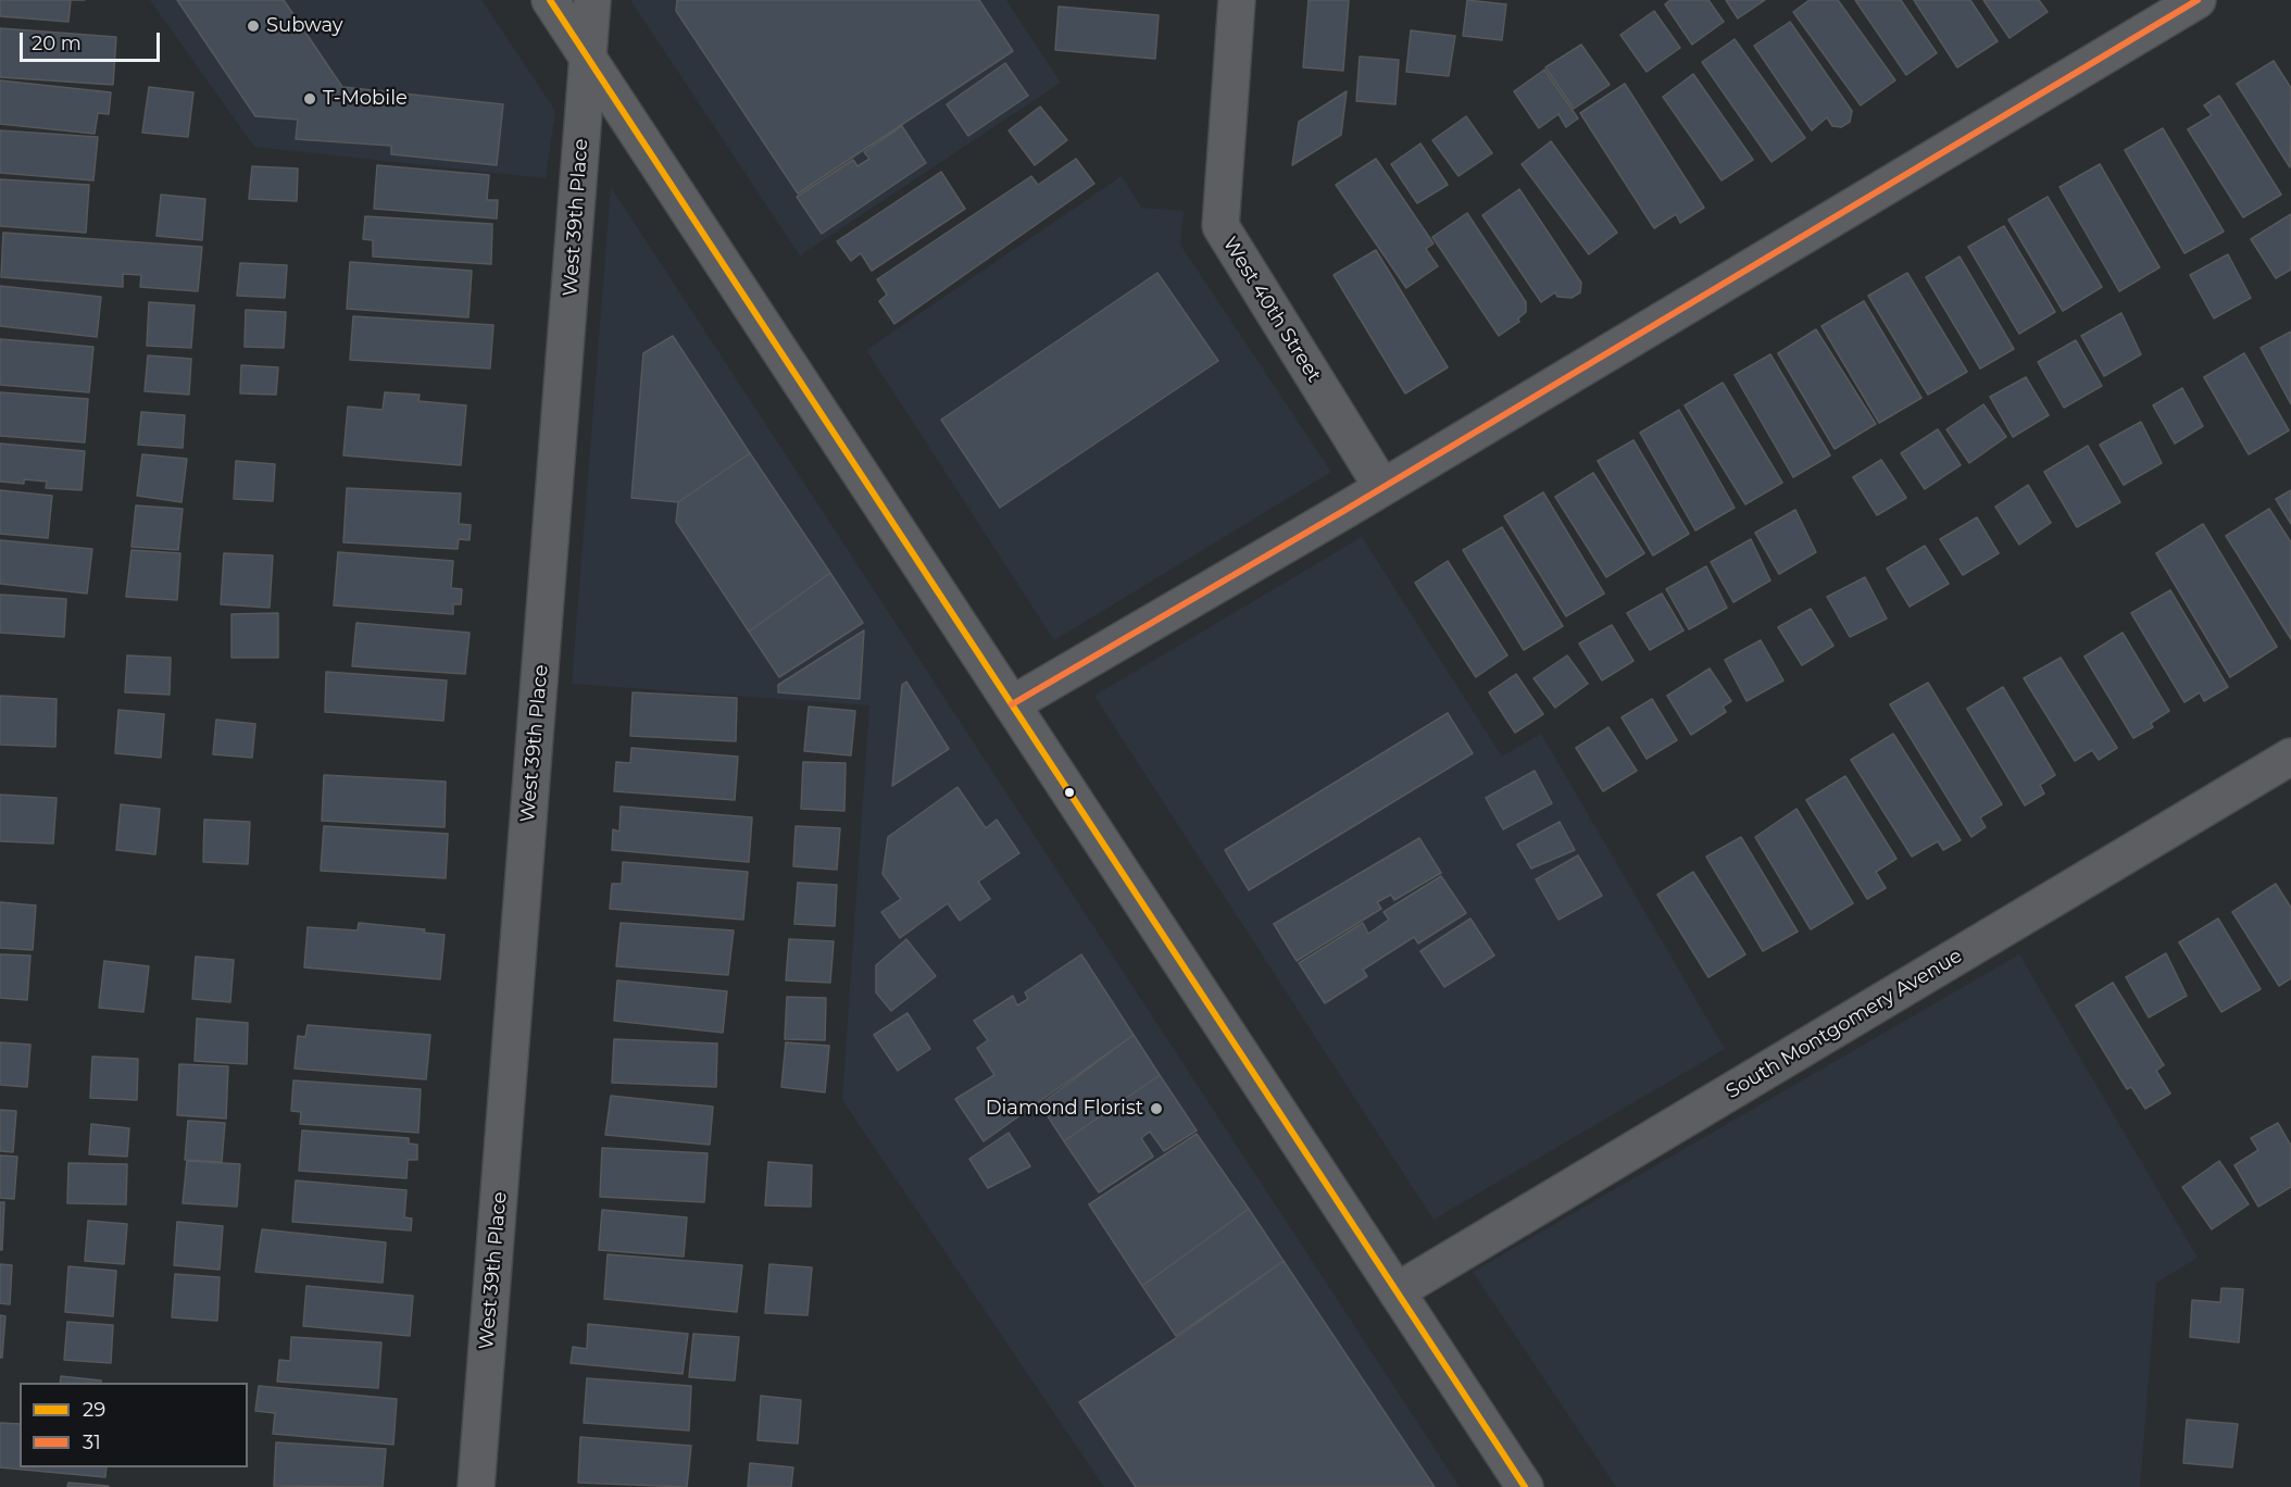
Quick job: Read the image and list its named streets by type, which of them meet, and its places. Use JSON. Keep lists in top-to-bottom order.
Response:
{
  "streets": {
    "street": ["West 39th Place", "West 40th Street", "South Montgomery Avenue"]
  },
  "places": ["Subway", "T-Mobile", "Diamond Florist"],
  "lines": ["transit line 29", "transit line 31"],
  "legend": ["29", "31"],
  "scale_bar": "20 m"
}
